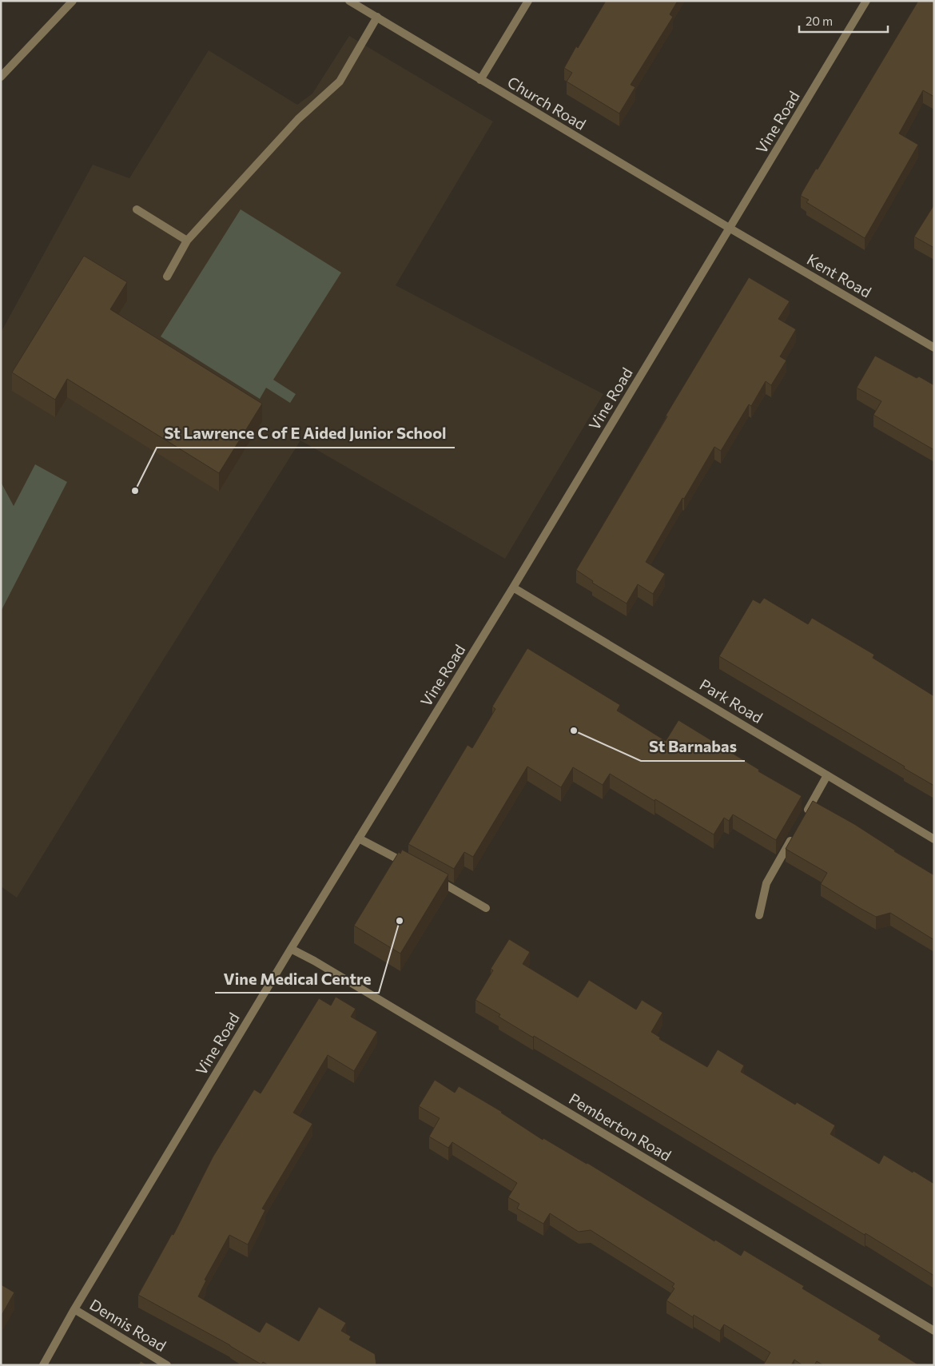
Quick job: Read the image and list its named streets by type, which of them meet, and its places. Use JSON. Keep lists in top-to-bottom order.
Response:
{
  "streets": {
    "street": [
      "Church Road",
      "Vine Road",
      "Kent Road",
      "Park Road",
      "Pemberton Road",
      "Dennis Road"
    ]
  },
  "crossings": [
    ["Church Road", "Vine Road"],
    ["Church Road", "Kent Road"],
    ["Vine Road", "Kent Road"],
    ["Vine Road", "Park Road"],
    ["Vine Road", "Pemberton Road"],
    ["Vine Road", "Dennis Road"]
  ],
  "places": ["St Lawrence C of E Aided Junior School", "St Barnabas", "Vine Medical Centre"],
  "scale_bar": "20 m"
}
